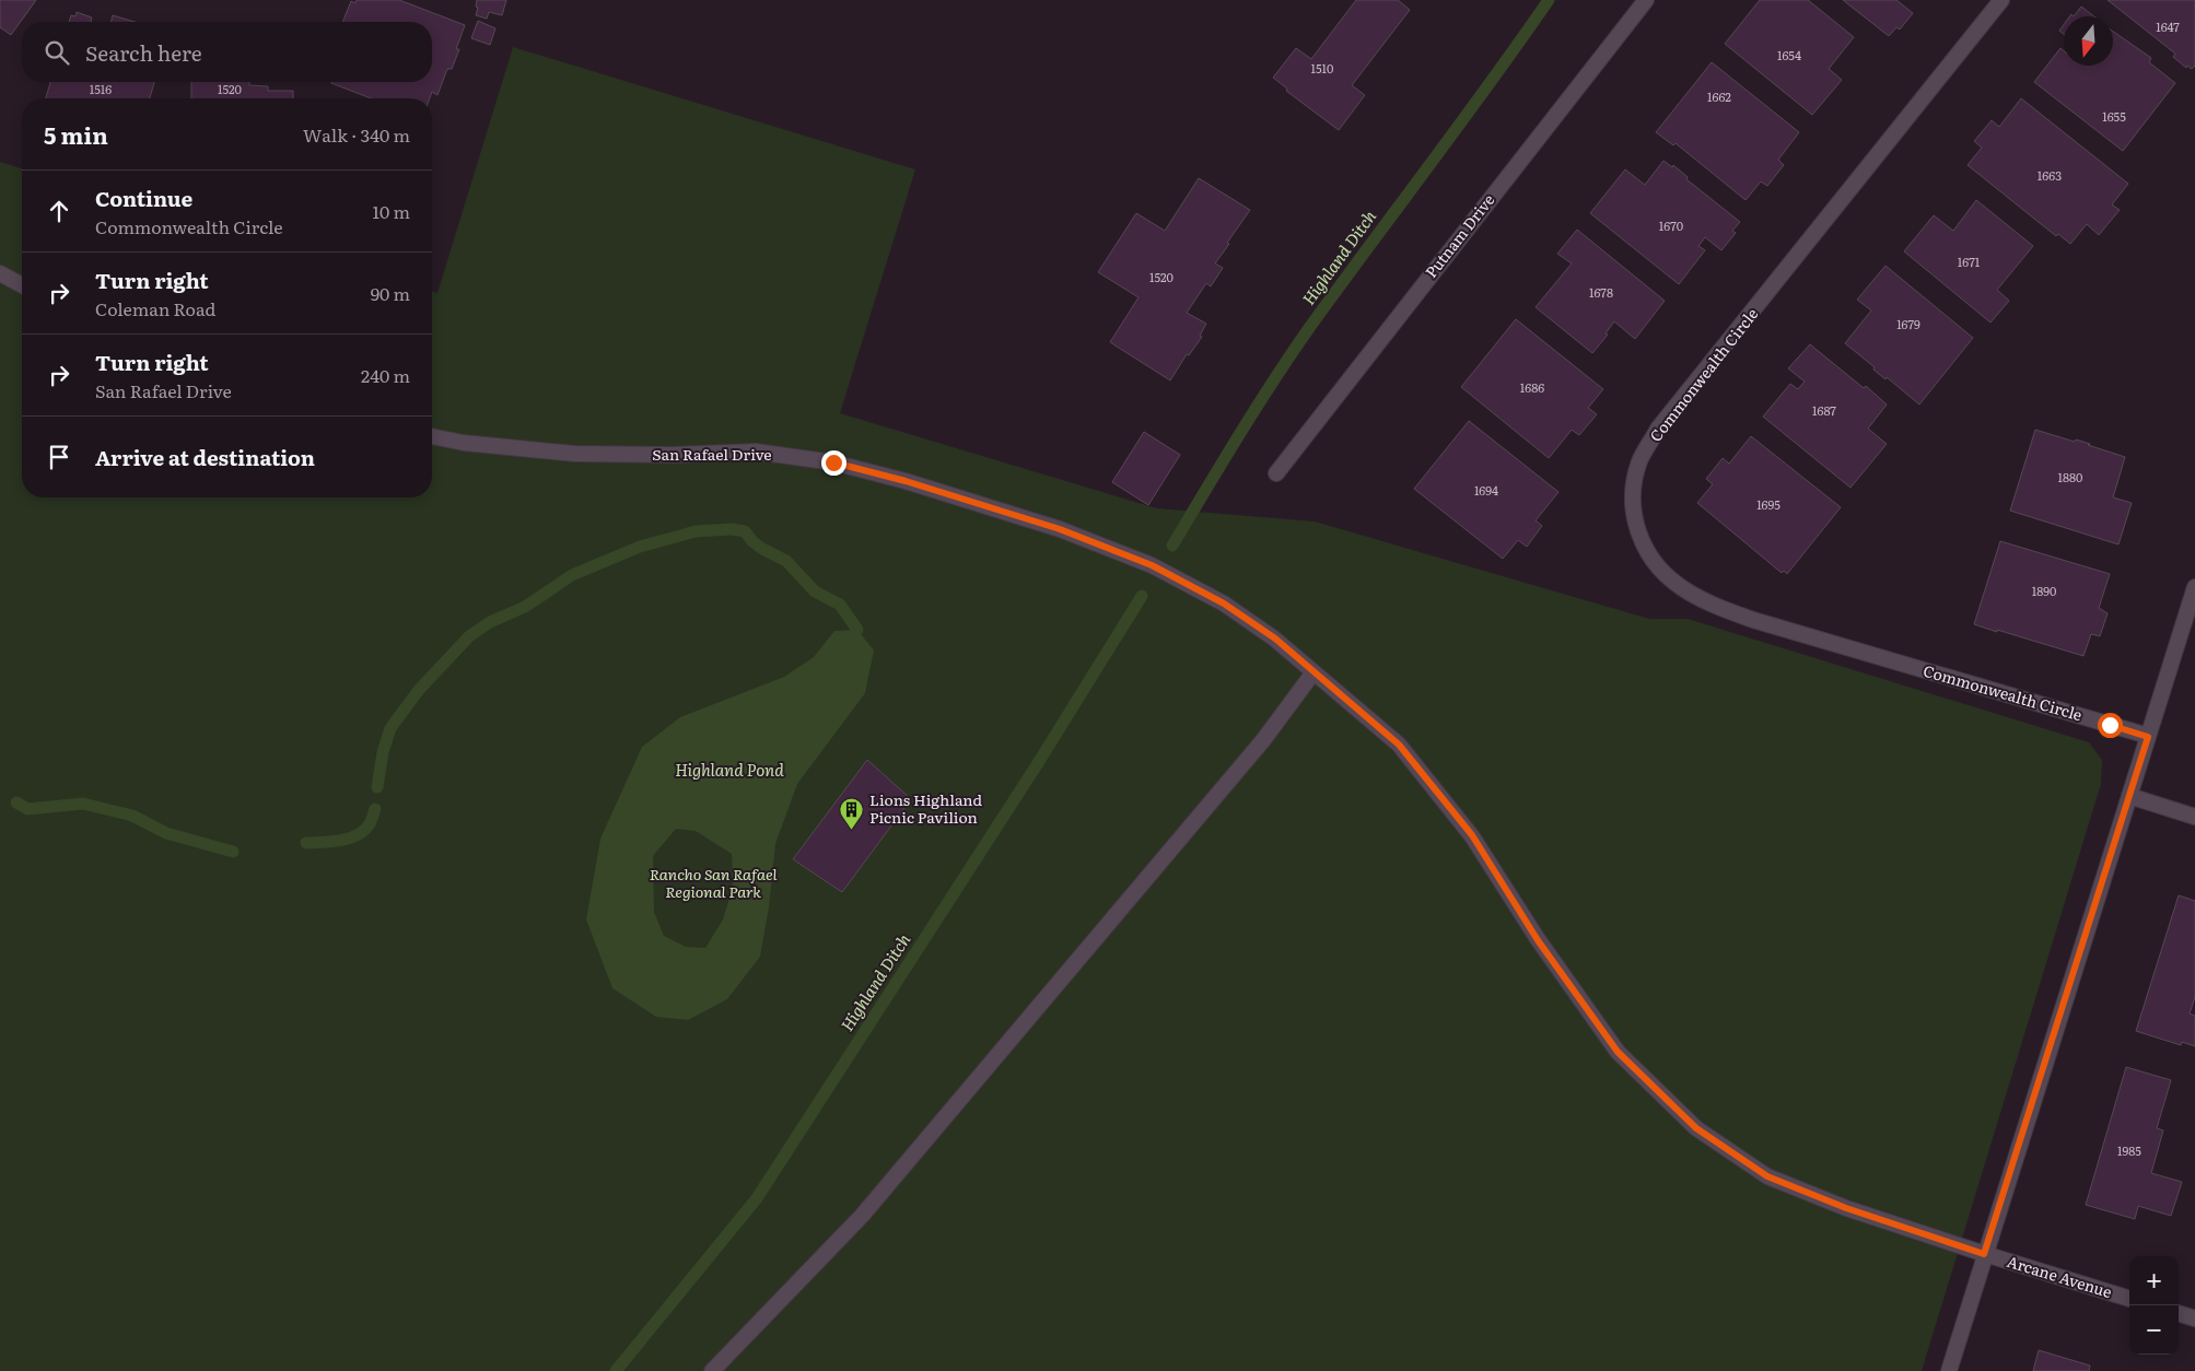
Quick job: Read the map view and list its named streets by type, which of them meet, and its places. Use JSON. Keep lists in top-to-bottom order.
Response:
{
  "streets": {
    "street": [
      "Putnam Drive",
      "Commonwealth Circle",
      "San Rafael Drive",
      "Arcane Avenue"
    ]
  },
  "crossings": [
    ["San Rafael Drive", "Arcane Avenue"]
  ],
  "water": ["Highland Ditch", "Highland Pond"],
  "parks": ["Rancho San Rafael Regional Park"],
  "places": {
    "building": ["Lions Highland Picnic Pavilion"]
  },
  "house_numbers": [
    "1647",
    "1654",
    "1510",
    "1516",
    "1520",
    "1662",
    "1655",
    "1663",
    "1670",
    "1671",
    "1520",
    "1678",
    "1679",
    "1686",
    "1687",
    "1880",
    "1694",
    "1695",
    "1890",
    "1985"
  ],
  "north": "bottom",
  "page": {
    "search": "Search here",
    "heading": ["5 min", "Walk · 340 m"],
    "list": [
      ["Continue", "Commonwealth Circle", "10 m"],
      ["Turn right", "Coleman Road", "90 m"],
      ["Turn right", "San Rafael Drive", "240 m"],
      "Arrive at destination"
    ],
    "map_buttons": ["+", "−"]
  }
}
